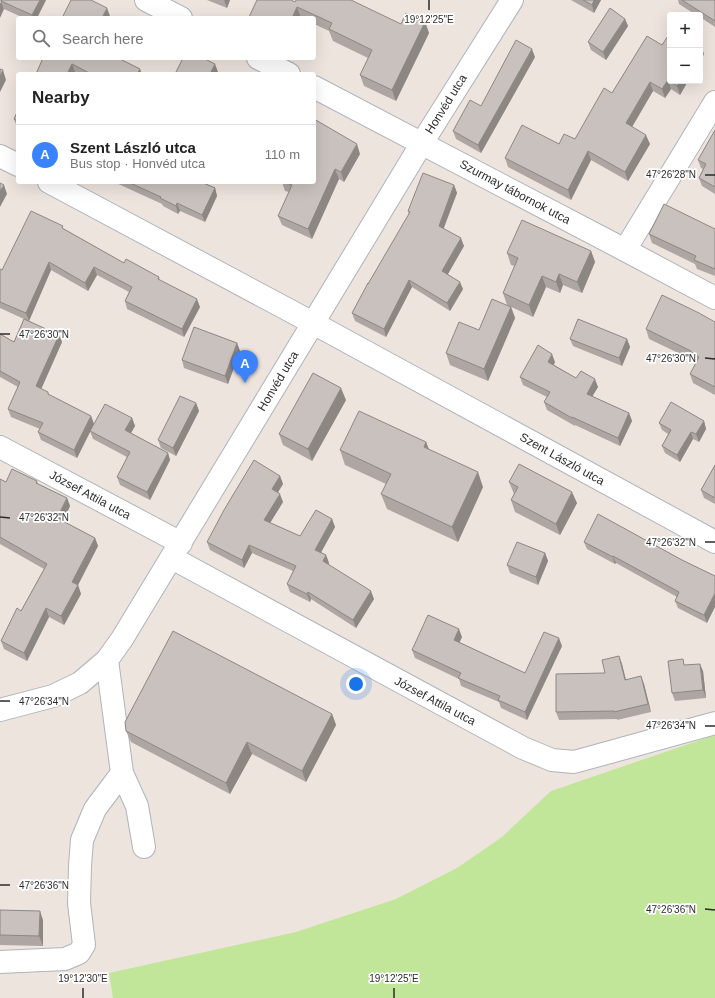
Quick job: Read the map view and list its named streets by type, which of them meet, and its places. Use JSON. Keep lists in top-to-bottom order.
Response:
{
  "streets": {
    "street": [
      "Honvéd utca",
      "Szurmay tábornok utca",
      "Szent László utca",
      "József Attila utca"
    ]
  },
  "crossings": [
    ["Honvéd utca", "Szurmay tábornok utca"],
    ["Honvéd utca", "Szent László utca"],
    ["Honvéd utca", "József Attila utca"]
  ],
  "page": {
    "map_buttons": ["+", "−"],
    "search": "Search here",
    "heading": "Nearby",
    "list": [
      {
        "mark": "A",
        "name": "Szent László utca",
        "note": "Bus stop · Honvéd utca",
        "value": "110 m"
      }
    ],
    "pins": "A"
  },
  "coordinates": [
    "19°12'25\"E",
    "47°26'28\"N",
    "47°26'30\"N",
    "47°26'32\"N",
    "47°26'34\"N",
    "47°26'36\"N",
    "19°12'30\"E"
  ]
}
